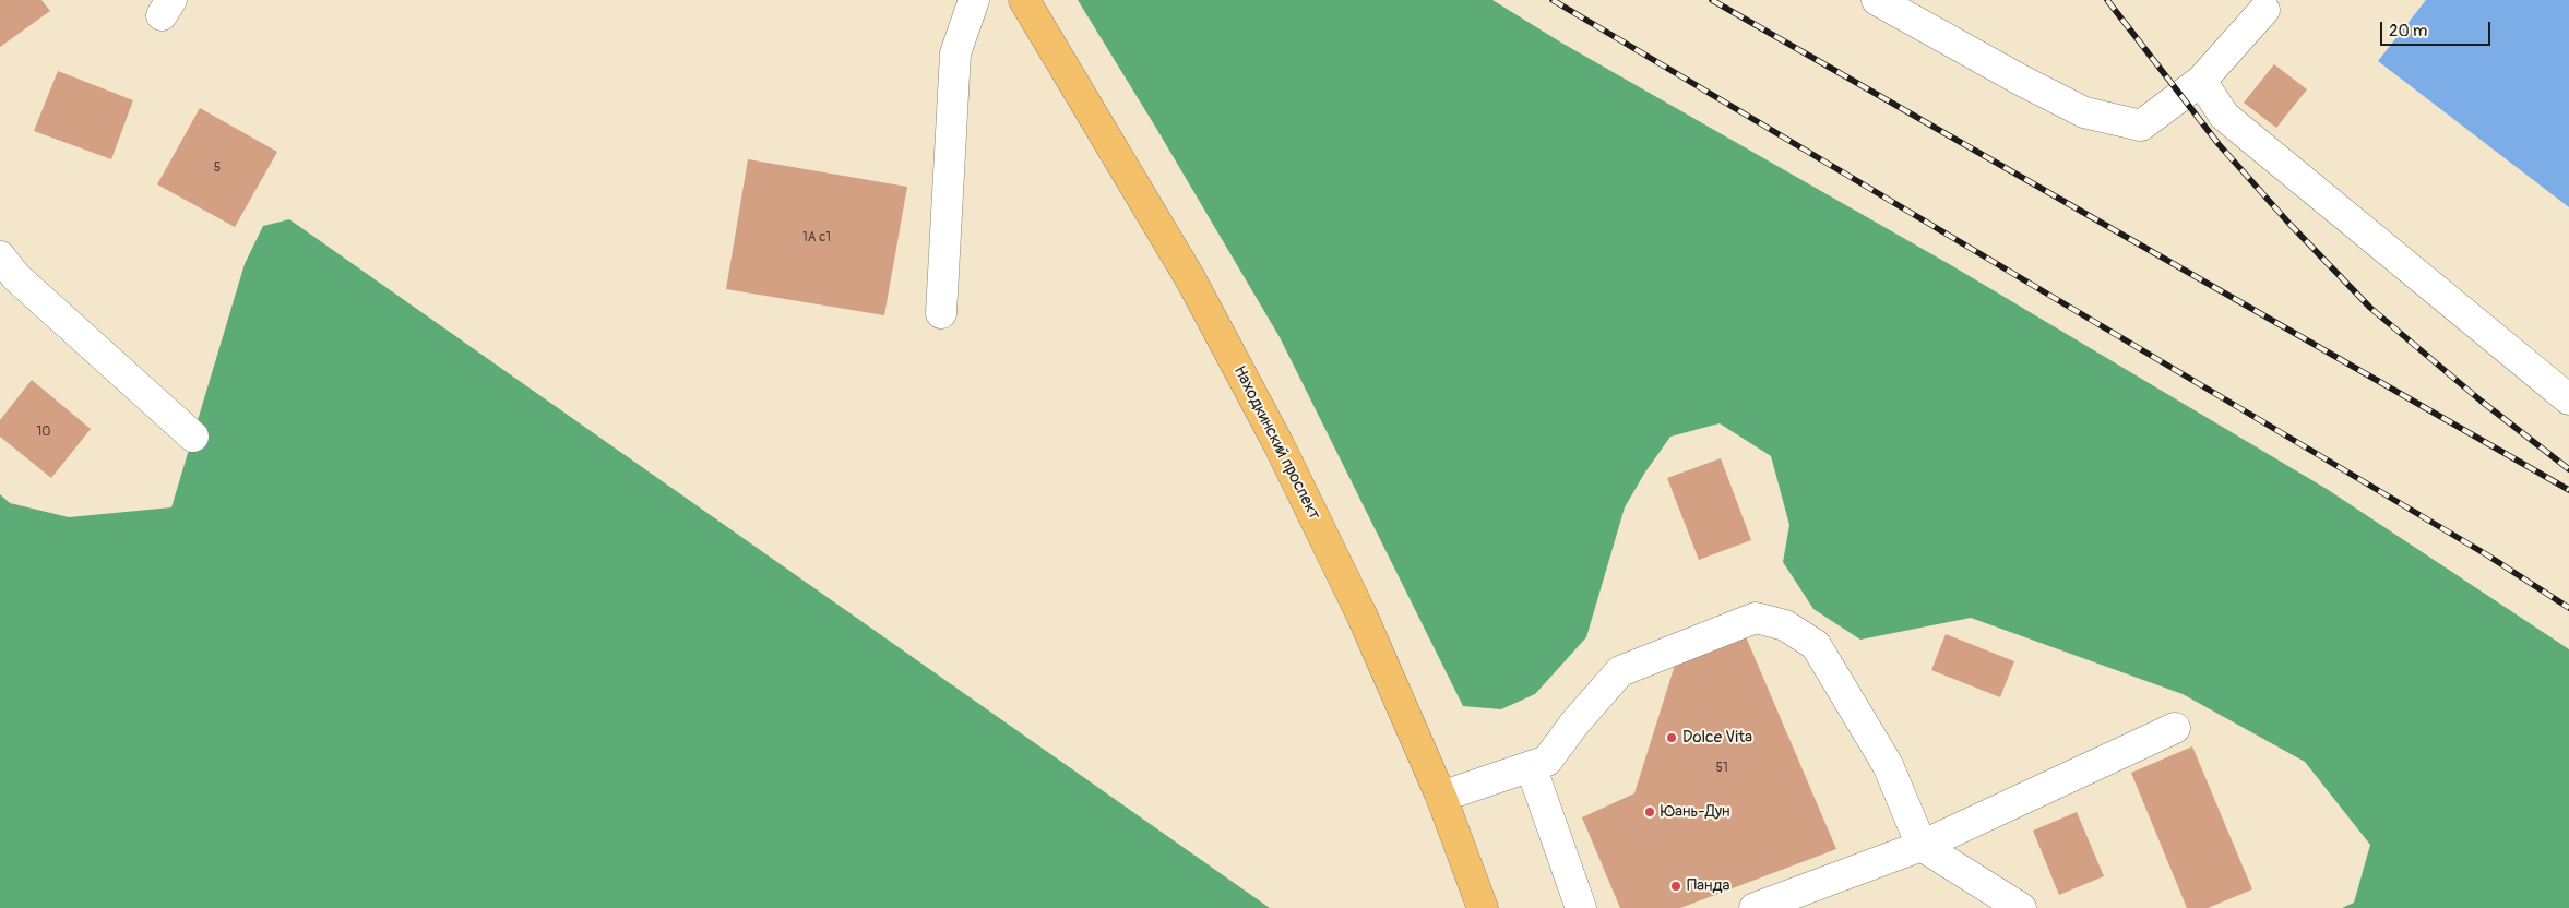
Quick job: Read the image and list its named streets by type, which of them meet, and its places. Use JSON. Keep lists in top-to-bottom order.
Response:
{
  "streets": {
    "main road": ["Находкинский проспект"]
  },
  "places": ["Dolce Vita", "Юань-Дун", "Панда"],
  "house_numbers": [
    "5",
    "1А с1",
    "10",
    "51"
  ],
  "scale_bar": "20 m"
}
